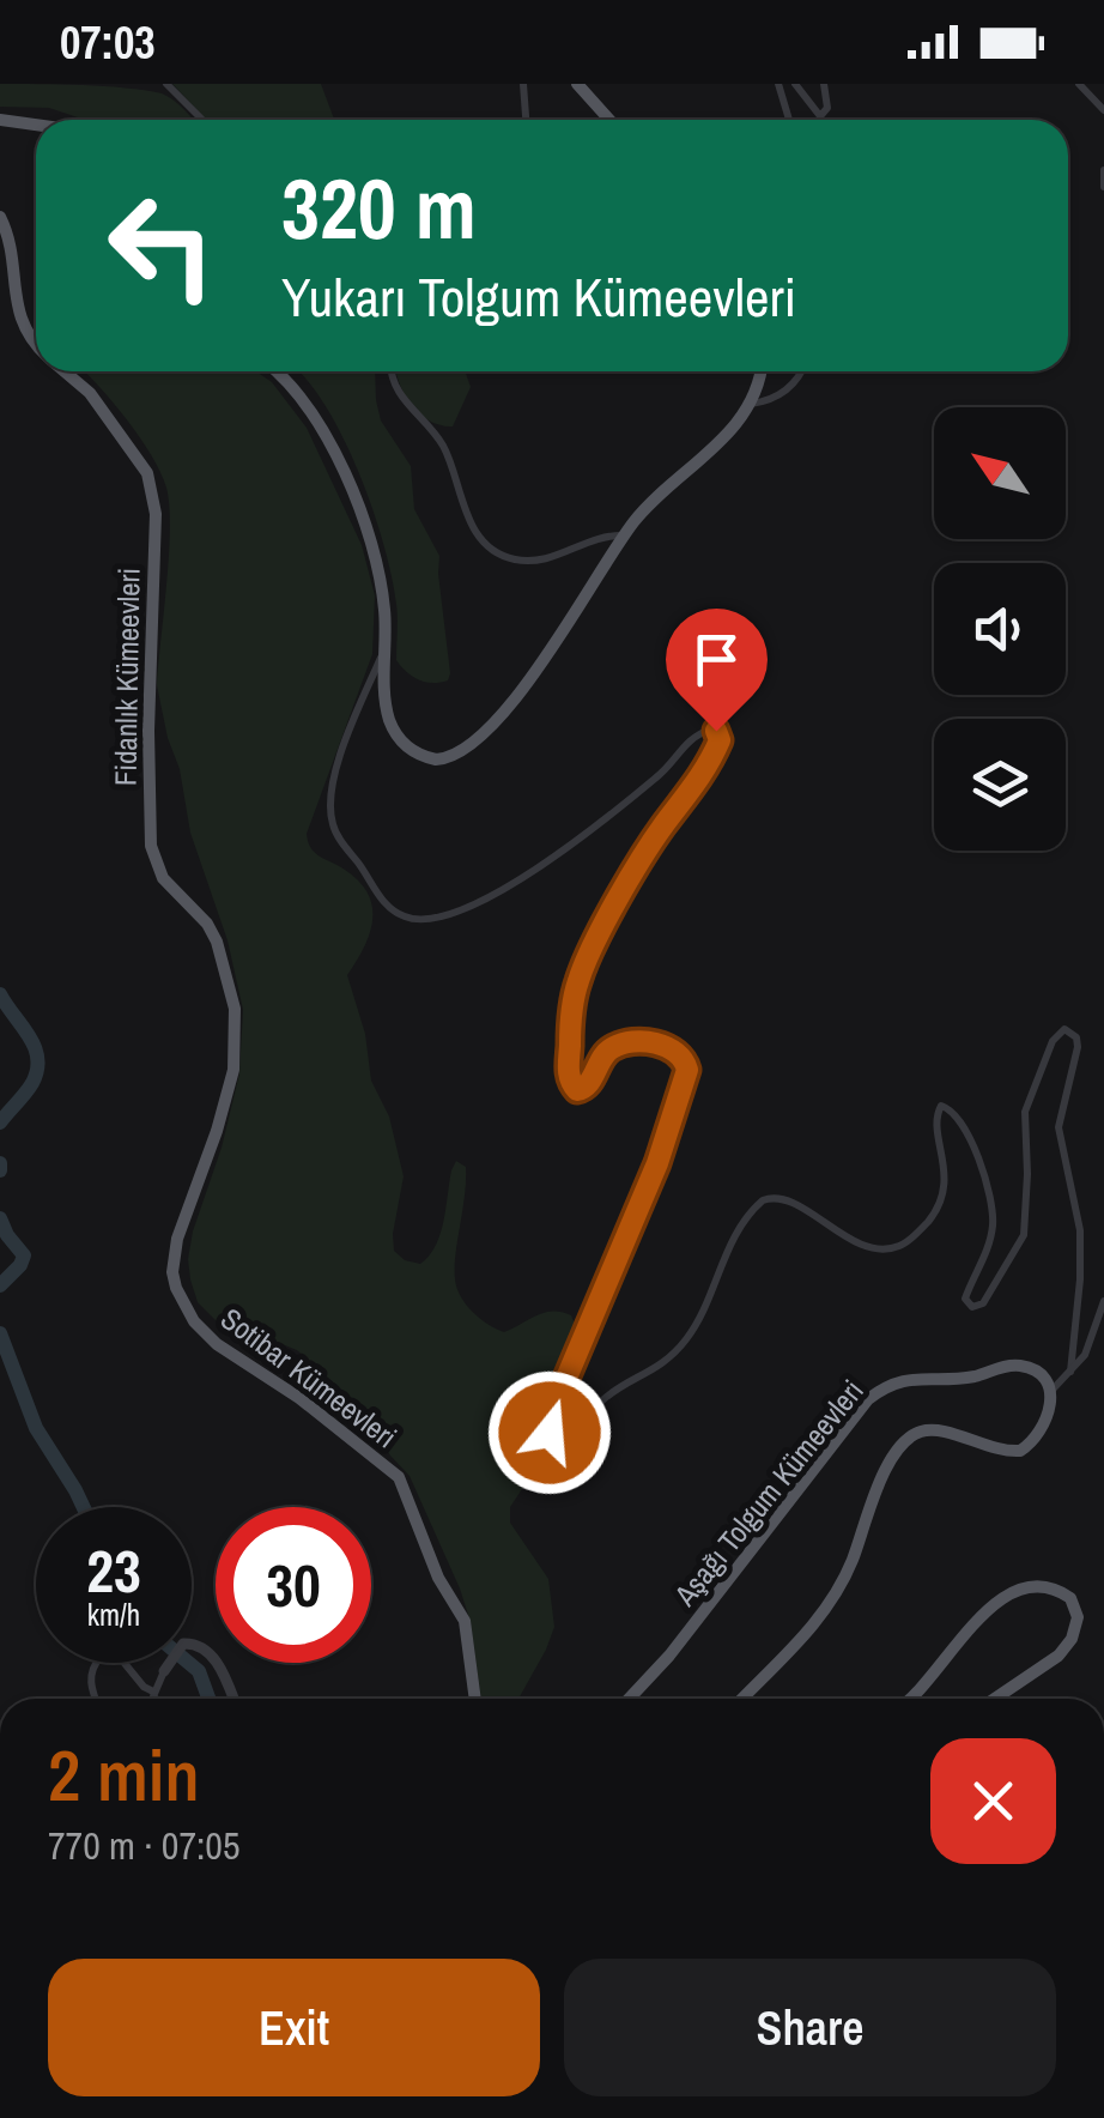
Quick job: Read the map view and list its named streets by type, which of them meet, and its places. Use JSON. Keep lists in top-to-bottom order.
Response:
{
  "streets": {
    "main road": ["Fidanlık Kümeevleri", "Sotibar Kümeevleri", "Aşağı Tolgum Kümeevleri"]
  },
  "crossings": [
    ["Fidanlık Kümeevleri", "Sotibar Kümeevleri"]
  ],
  "north": "top left",
  "page": {
    "status": "07:03",
    "turn": ["320 m", "Yukarı Tolgum Kümeevleri"],
    "speed": "23 km/h",
    "limit": "30",
    "heading": ["2 min", "770 m · 07:05"],
    "buttons": ["Exit", "Share"]
  }
}
